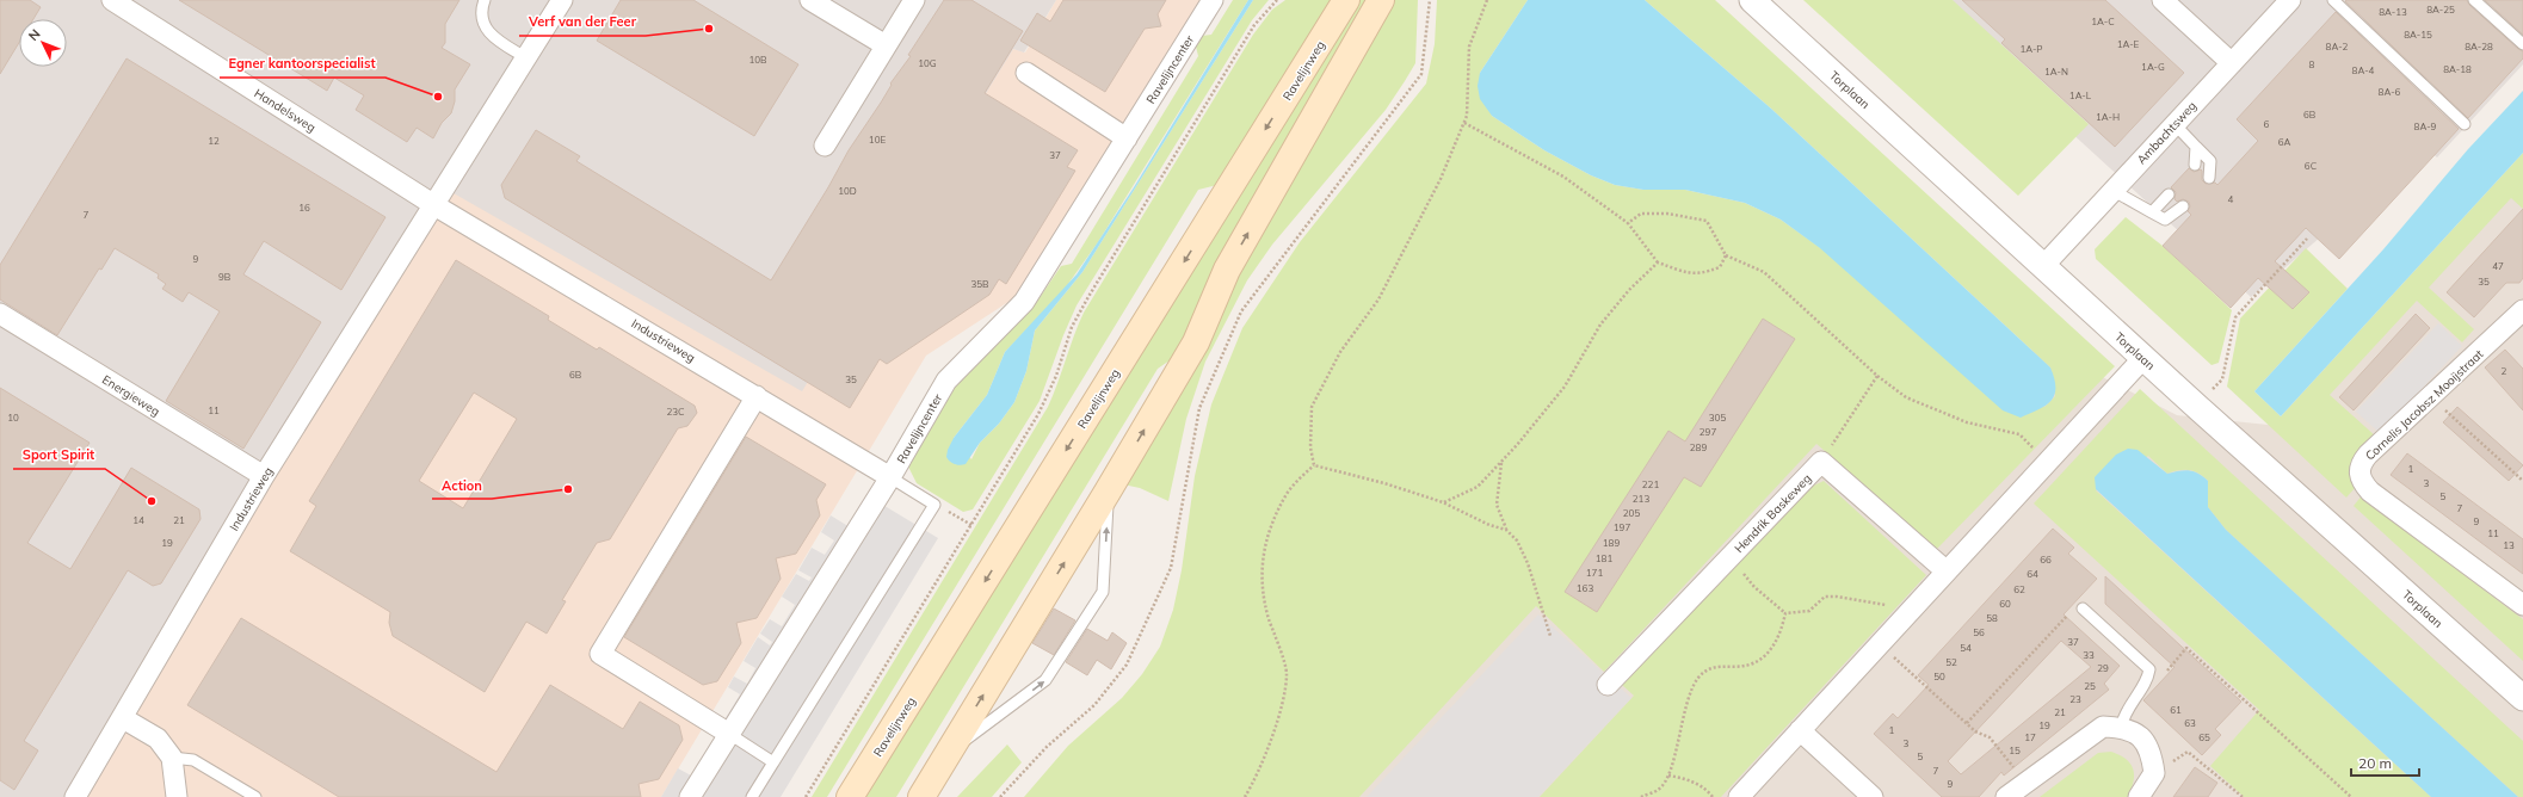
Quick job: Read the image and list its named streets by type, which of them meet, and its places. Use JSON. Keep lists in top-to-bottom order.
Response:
{
  "streets": {
    "main road": ["Ravelijnweg"],
    "street": [
      "Ravelijncenter",
      "Torplaan",
      "Handelsweg",
      "Ambachtsweg",
      "Industrieweg",
      "Energieweg",
      "Cornelis Jacobsz Mooijstraat",
      "Hendrik Baskeweg"
    ]
  },
  "crossings": [
    ["Ravelijncenter", "Industrieweg"],
    ["Torplaan", "Ambachtsweg"],
    ["Handelsweg", "Industrieweg"],
    ["Industrieweg", "Energieweg"]
  ],
  "places": [
    "Verf van der Feer",
    "Egner kantoorspecialist",
    "Action",
    "Sport Spirit"
  ],
  "house_numbers": [
    "8A-25",
    "8A-13",
    "1A-C",
    "8A-15",
    "1A-E",
    "8A-2",
    "8A-28",
    "1A-P",
    "10B",
    "10G",
    "8",
    "1A-G",
    "8A-18",
    "8A-4",
    "1A-N",
    "8A-6",
    "1A-L",
    "6B",
    "1A-H",
    "6",
    "8A-9",
    "10E",
    "12",
    "6A",
    "37",
    "6C",
    "10D",
    "4",
    "16",
    "7",
    "9",
    "47",
    "9B",
    "35",
    "35B",
    "2",
    "6B",
    "35",
    "11",
    "23C",
    "10",
    "305",
    "297",
    "289",
    "1",
    "3",
    "221",
    "5",
    "213",
    "7",
    "205",
    "14",
    "21",
    "9",
    "197",
    "11",
    "19",
    "189",
    "13",
    "181",
    "66",
    "171",
    "64",
    "163",
    "62",
    "60",
    "58",
    "56",
    "37",
    "54",
    "33",
    "52",
    "29",
    "50",
    "25",
    "23",
    "61",
    "21",
    "63",
    "19",
    "1",
    "17",
    "65",
    "3",
    "15",
    "5",
    "7",
    "9"
  ],
  "scale_bar": "20 m",
  "north": "top left"
}
